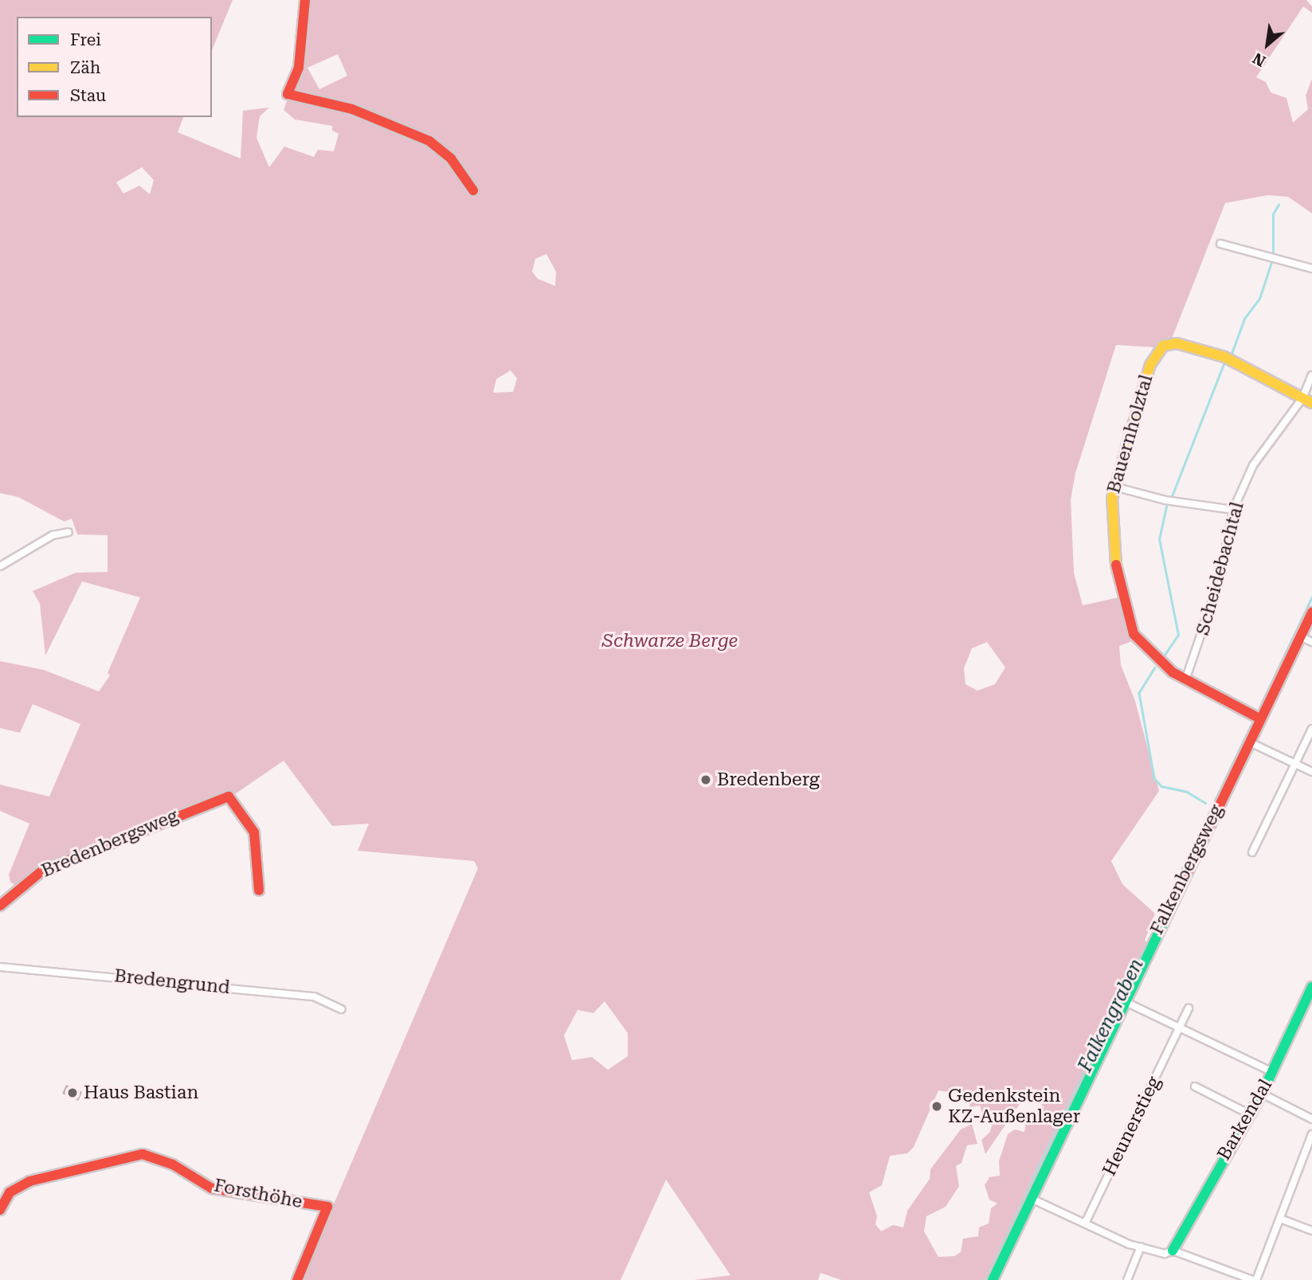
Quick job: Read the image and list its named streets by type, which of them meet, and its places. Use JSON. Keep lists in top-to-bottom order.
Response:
{
  "streets": {
    "street": [
      "Bauernholztal",
      "Scheidebachtal",
      "Bredenbergsweg",
      "Falkenbergsweg",
      "Bredengrund",
      "Barkendal",
      "Heunerstieg",
      "Forsthöhe"
    ]
  },
  "crossings": [
    ["Bauernholztal", "Scheidebachtal"],
    ["Bauernholztal", "Falkenbergsweg"]
  ],
  "water": ["Falkengraben"],
  "parks": ["Schwarze Berge"],
  "places": ["Bredenberg", "Haus Bastian", "Gedenkstein KZ-Außenlager"],
  "legend": ["Frei", "Zäh", "Stau"],
  "north": "bottom left"
}
